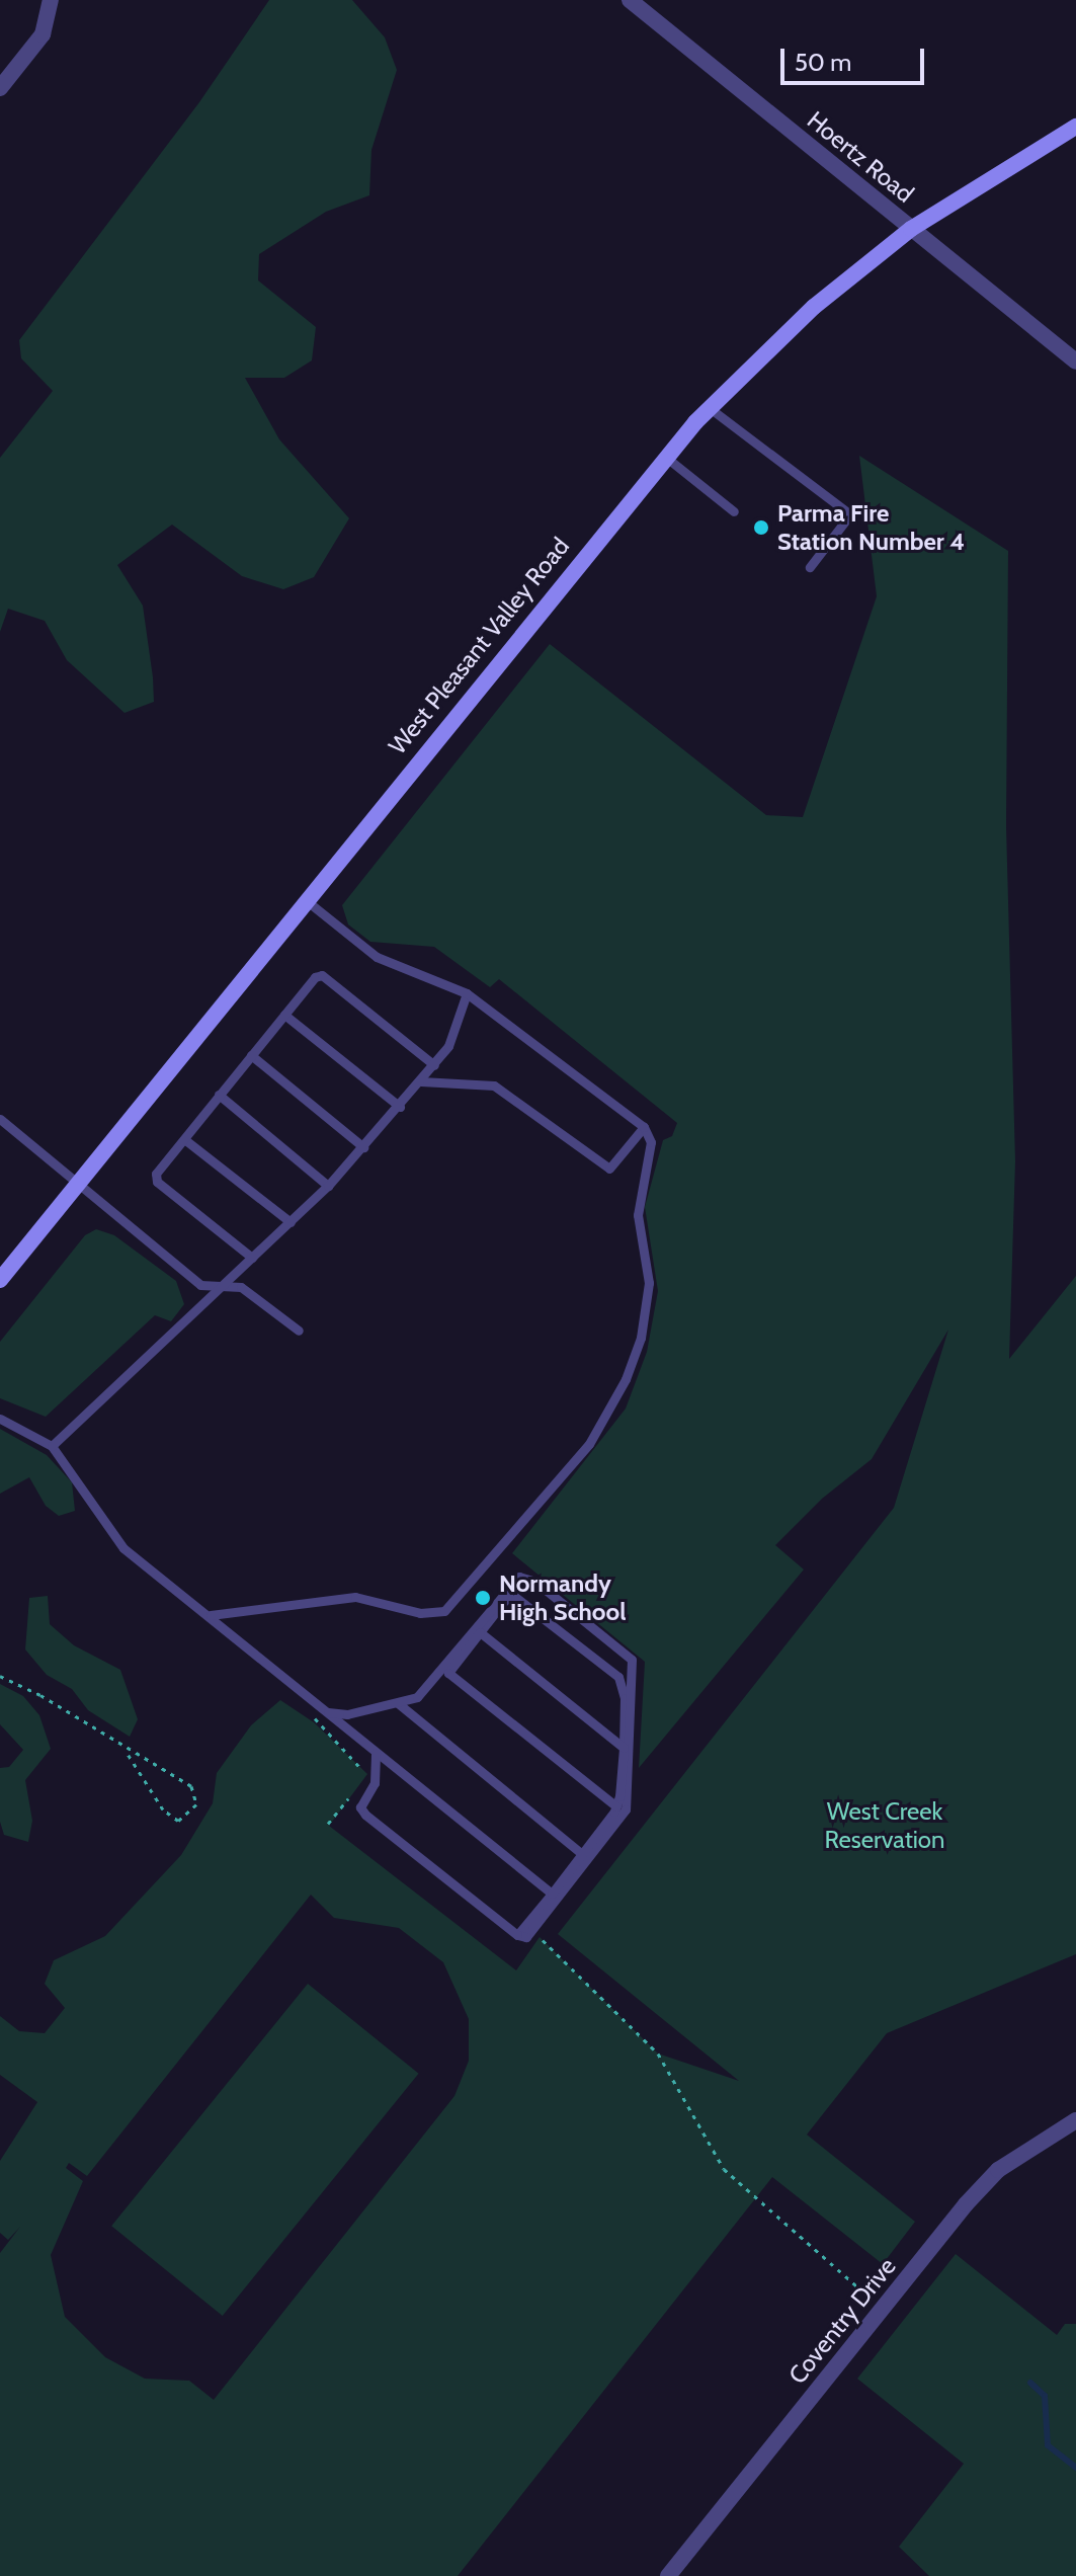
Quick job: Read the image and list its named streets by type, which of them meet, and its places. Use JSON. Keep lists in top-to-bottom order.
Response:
{
  "streets": {
    "main road": ["West Pleasant Valley Road"],
    "street": ["Hoertz Road", "Coventry Drive"]
  },
  "crossings": [
    ["Hoertz Road", "West Pleasant Valley Road"]
  ],
  "parks": ["West Creek Reservation"],
  "places": ["Parma Fire Station Number 4", "Normandy High School"],
  "scale_bar": "50 m"
}
